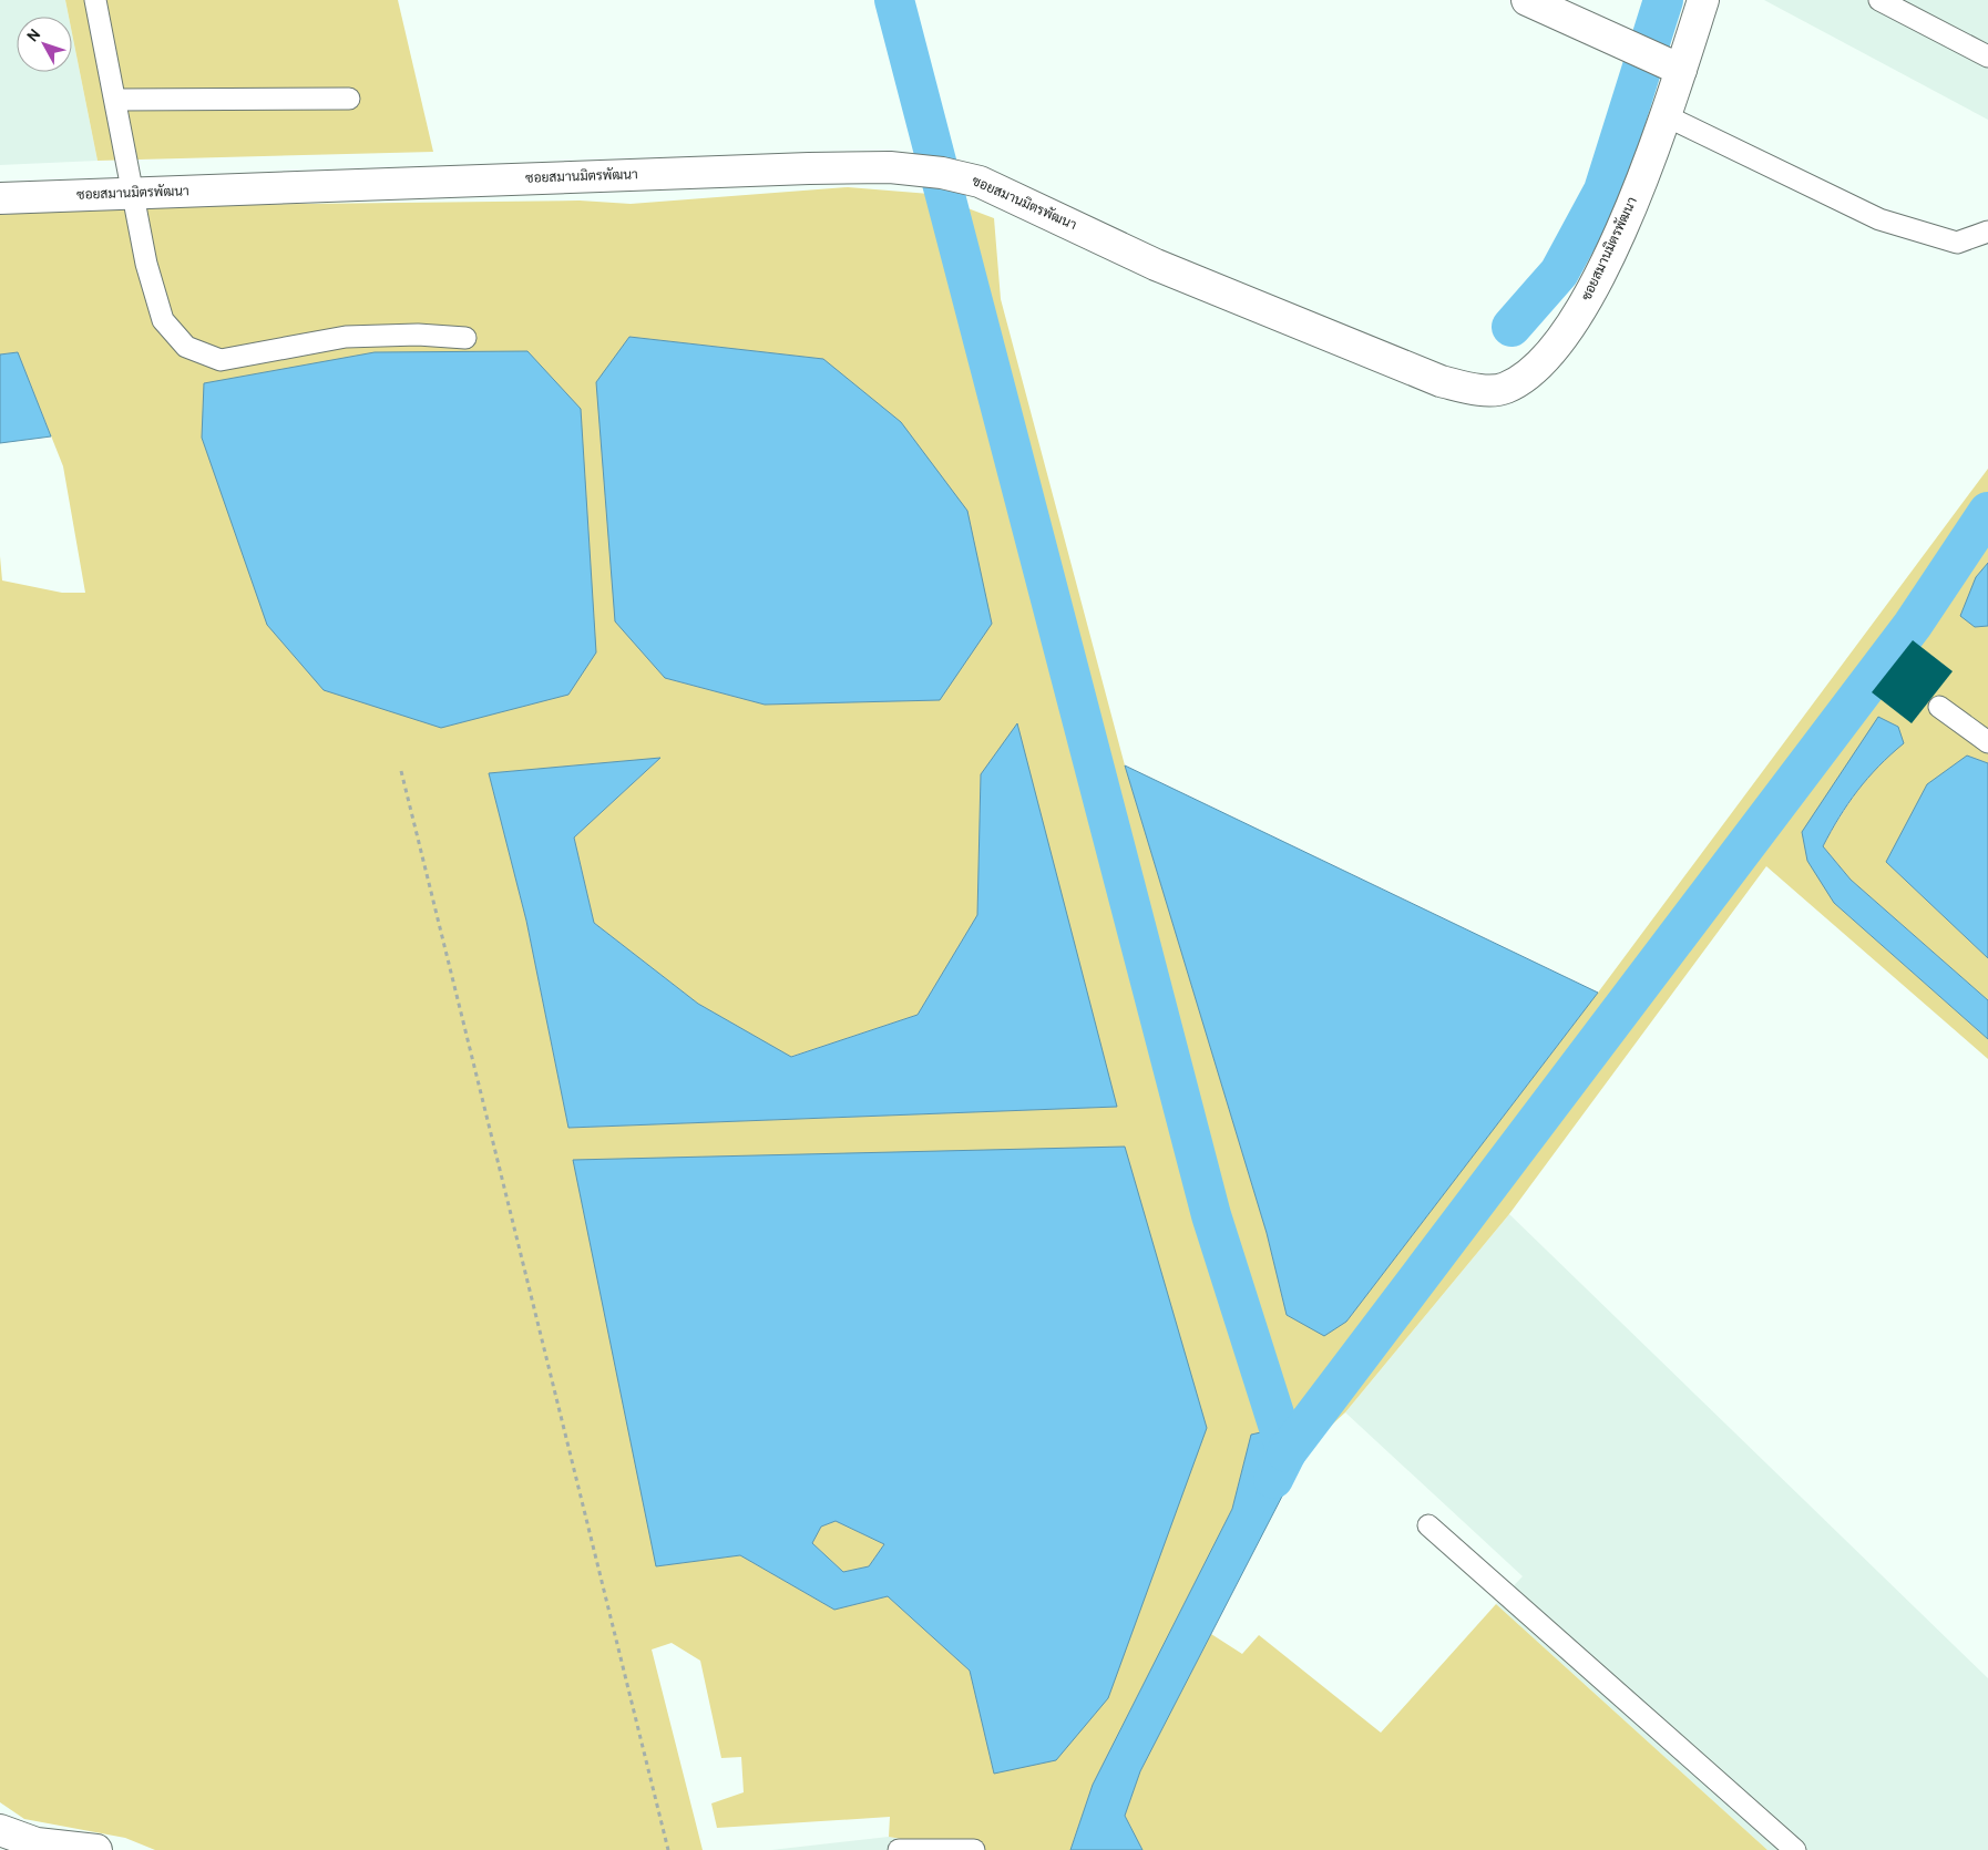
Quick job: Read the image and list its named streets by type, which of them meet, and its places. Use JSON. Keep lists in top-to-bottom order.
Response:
{
  "streets": {
    "street": ["ซอยสมานมิตรพัฒนา"]
  },
  "north": "top left"
}
